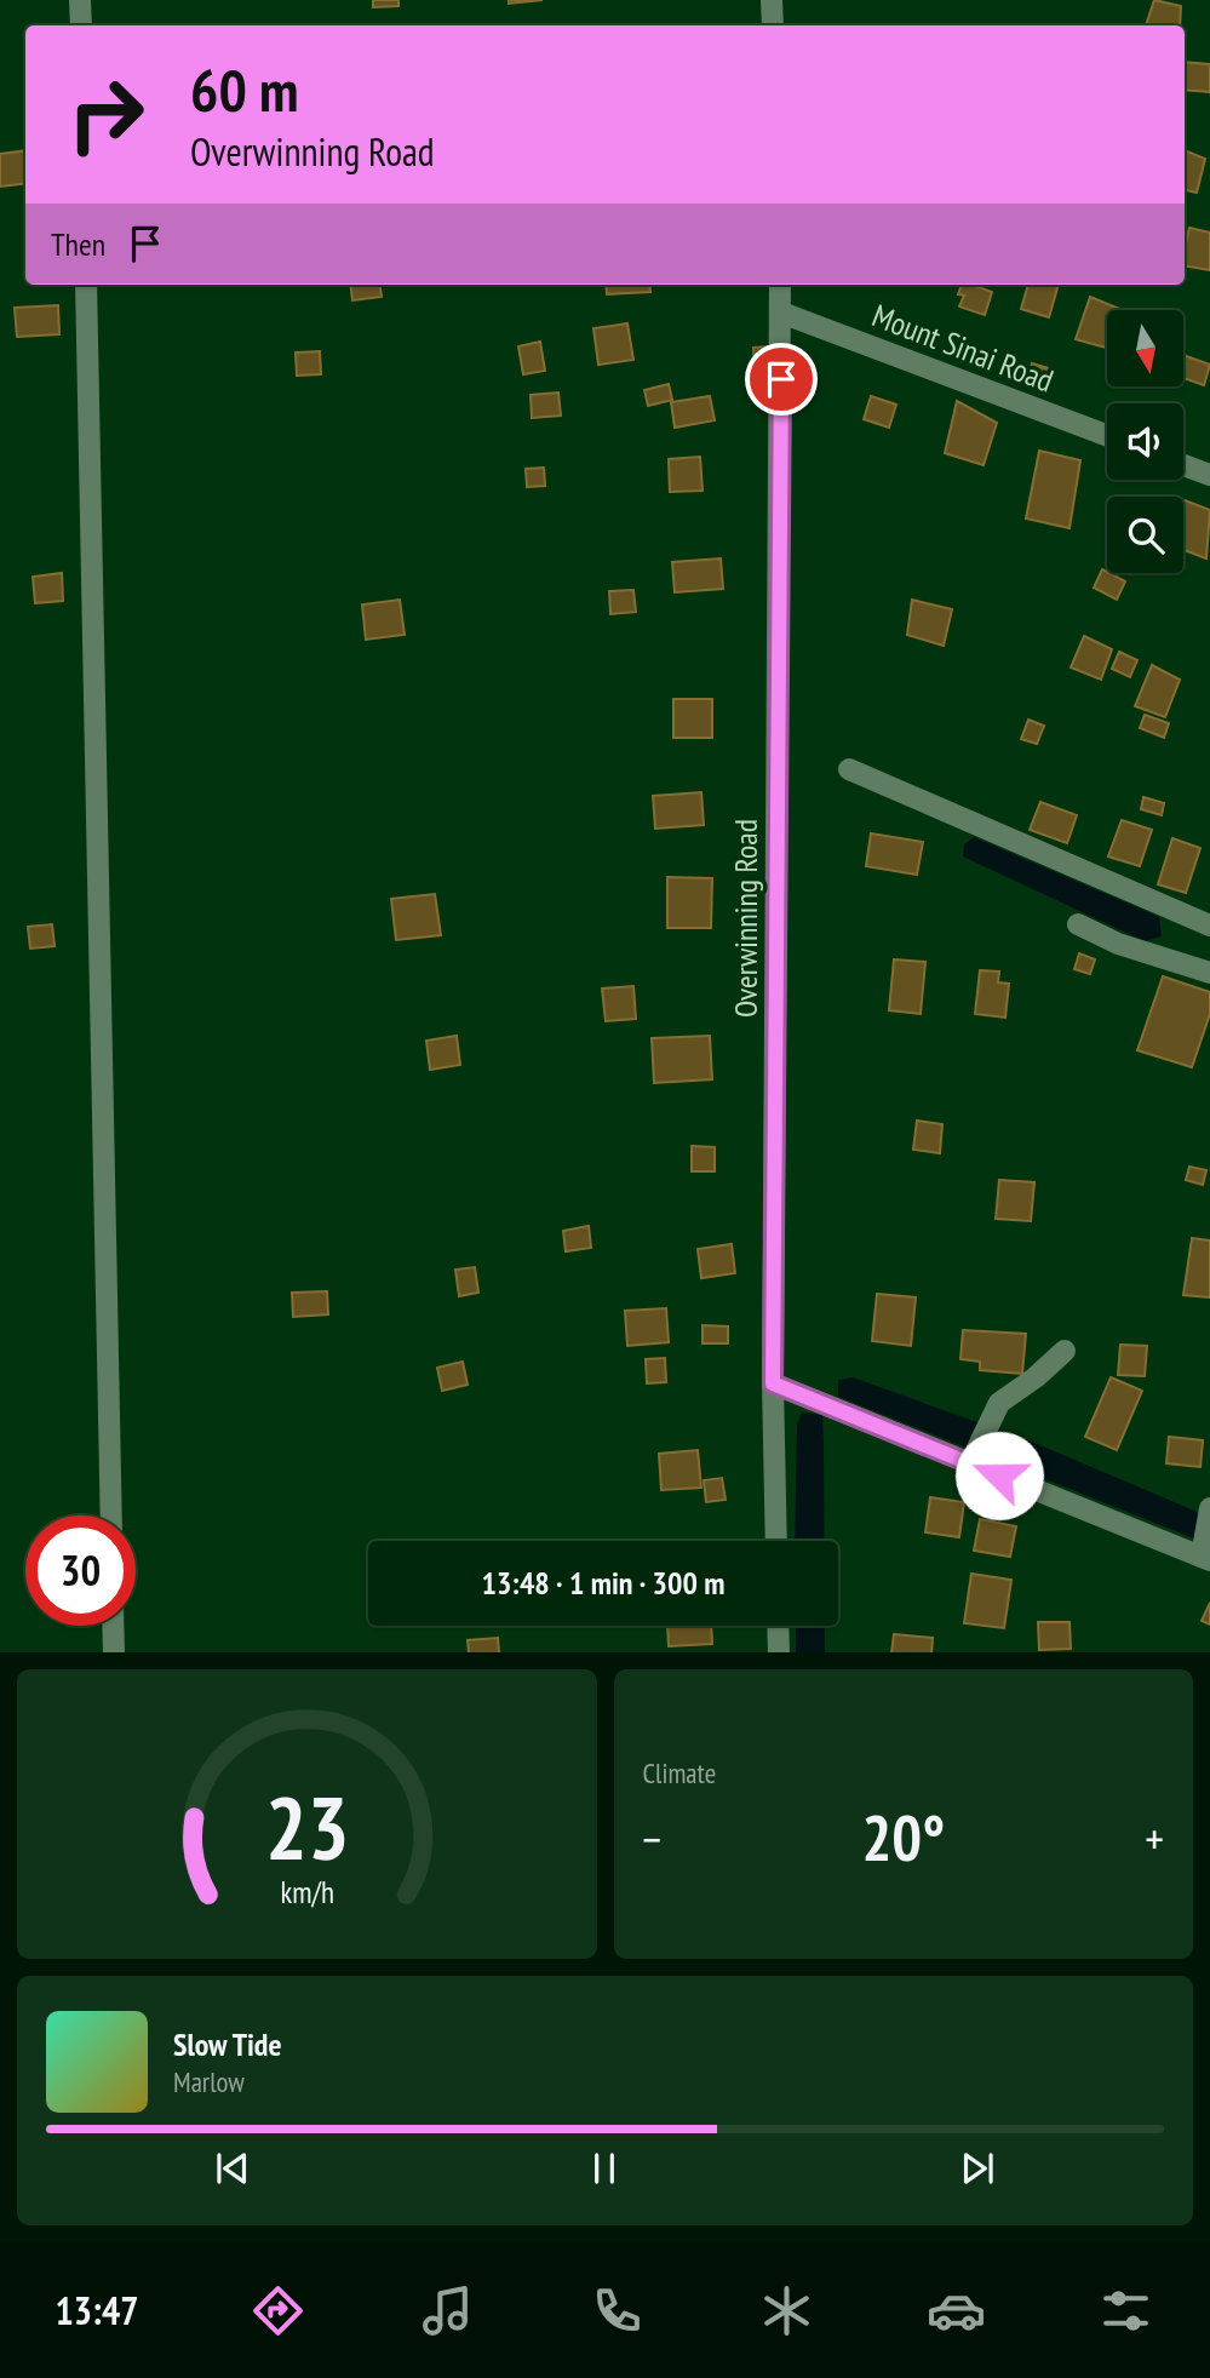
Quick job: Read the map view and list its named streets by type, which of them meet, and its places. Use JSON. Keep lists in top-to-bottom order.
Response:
{
  "streets": {
    "street": ["Mount Sinai Road", "Overwinning Road"]
  },
  "crossings": [
    ["Mount Sinai Road", "Overwinning Road"]
  ],
  "north": "bottom",
  "page": {
    "turn": ["60 m", "Overwinning Road"],
    "then": "Then",
    "limit": "30",
    "trip": "13:48 · 1 min · 300 m",
    "tile": "Climate",
    "heat": ["−", "20°", "+"],
    "song": ["Slow Tide", "Marlow"],
    "tabs": "13:47",
    "gauge": ["23", "km/h"]
  }
}
